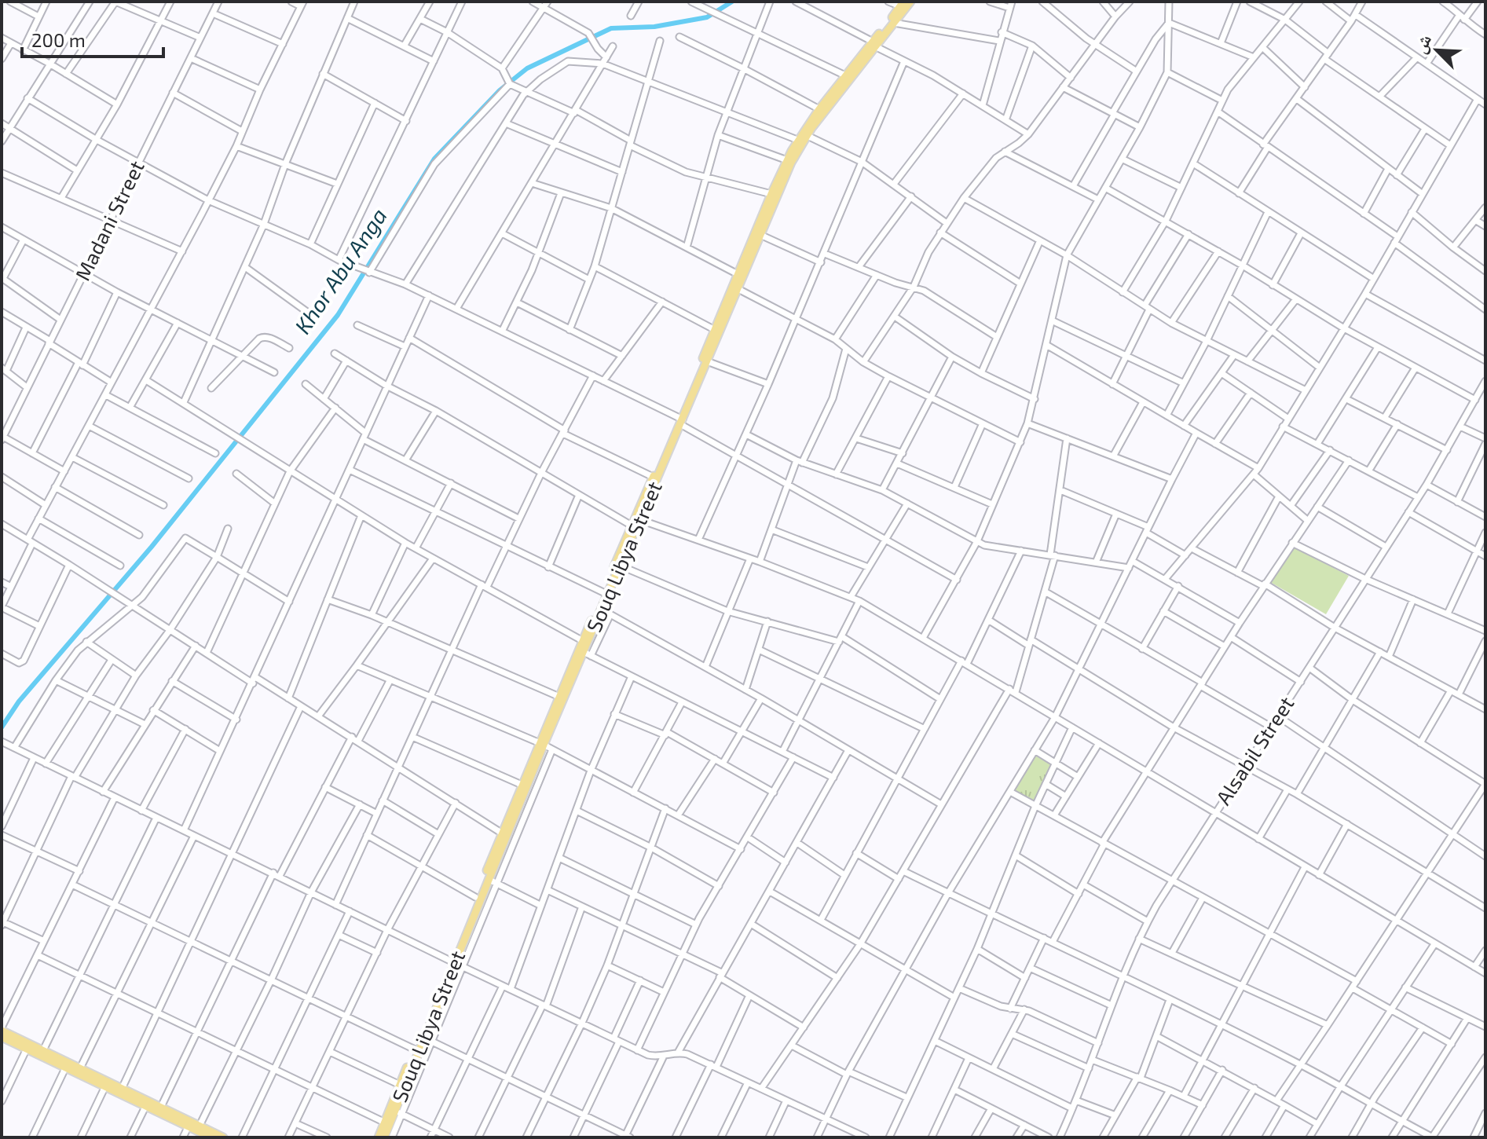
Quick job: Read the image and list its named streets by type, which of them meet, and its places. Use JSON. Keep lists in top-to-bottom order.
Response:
{
  "streets": {
    "main road": ["Souq Libya Street"],
    "street": ["Madani Street", "Alsabil Street"]
  },
  "water": ["Khor Abu Anga"],
  "scale_bar": "200 m",
  "north": "top left"
}
